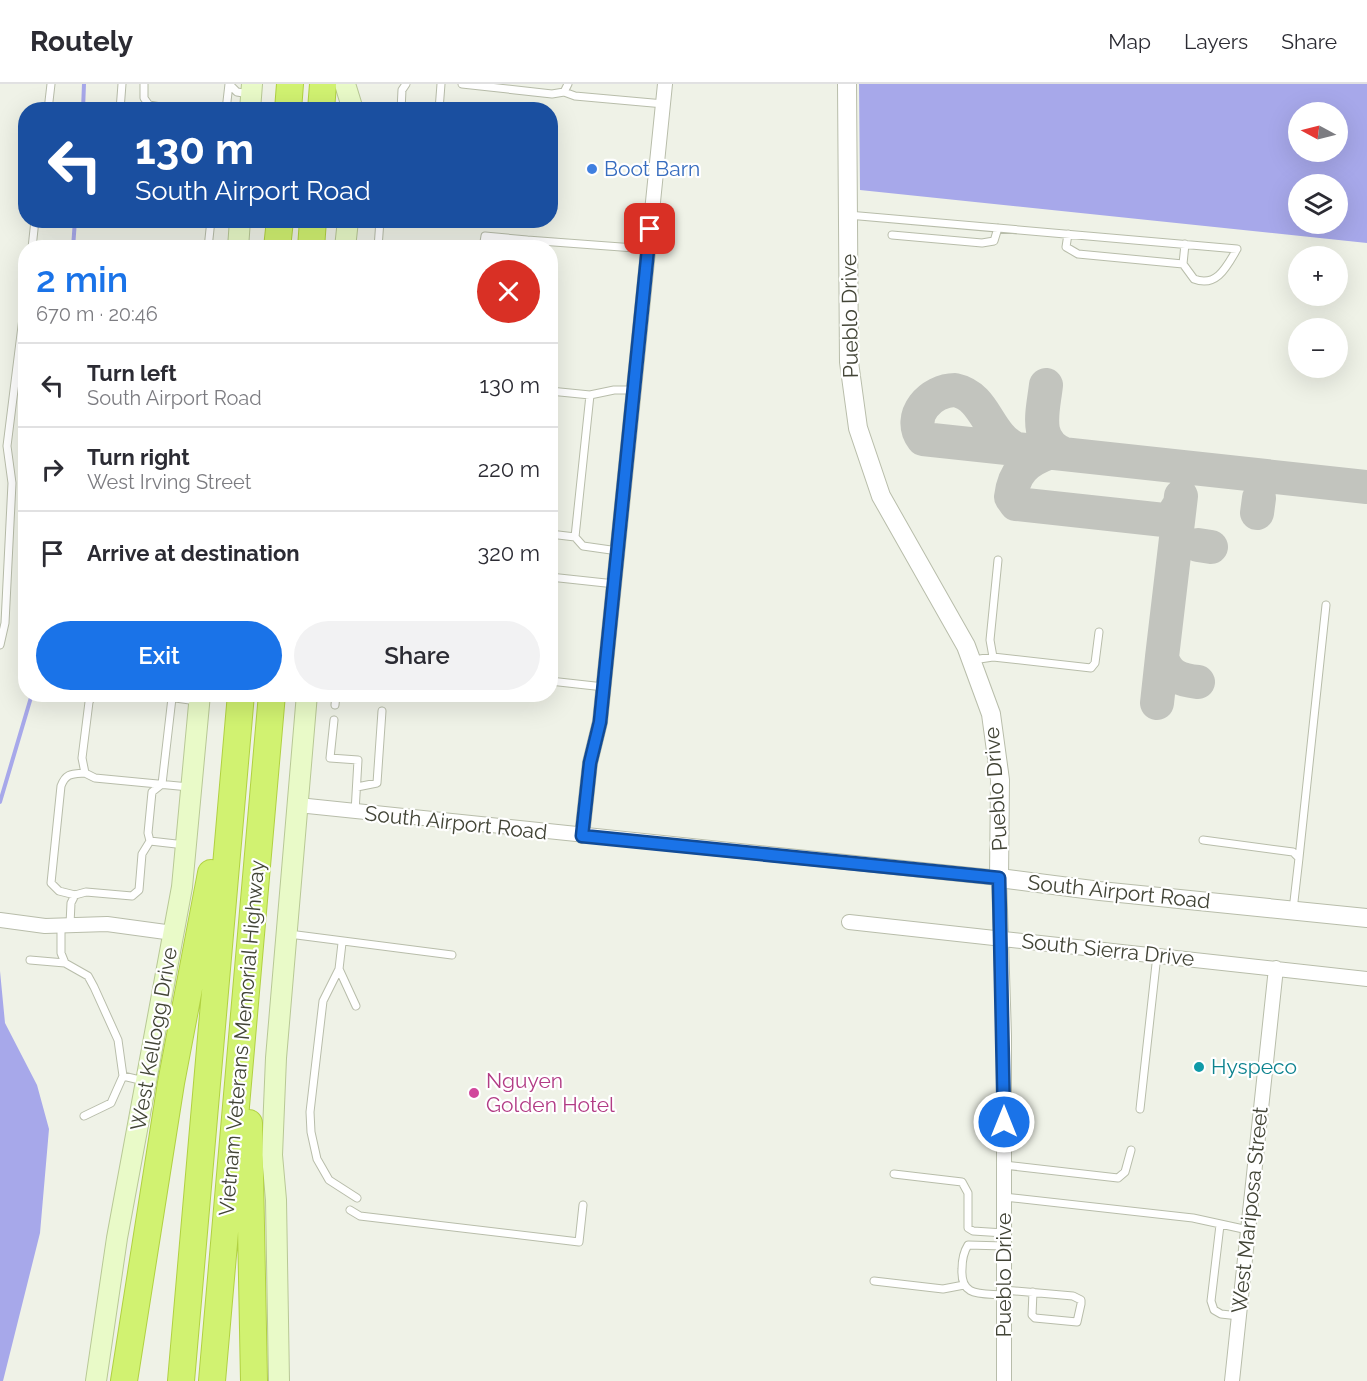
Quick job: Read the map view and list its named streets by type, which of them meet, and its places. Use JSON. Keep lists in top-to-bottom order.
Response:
{
  "streets": {
    "highway": ["Vietnam Veterans Memorial Highway"],
    "main road": ["West Kellogg Drive"],
    "street": [
      "Pueblo Drive",
      "South Airport Road",
      "South Sierra Drive",
      "West Mariposa Street"
    ]
  },
  "crossings": [
    ["Pueblo Drive", "South Airport Road"],
    ["Pueblo Drive", "South Sierra Drive"],
    ["South Sierra Drive", "West Mariposa Street"]
  ],
  "places": ["Boot Barn", "Hyspeco", "Nguyen Golden Hotel"],
  "north": "left",
  "page": {
    "header": "Routely",
    "nav": ["Map", "Layers", "Share"],
    "map_buttons": ["+", "−"],
    "turn": ["130 m", "South Airport Road"],
    "heading": ["2 min", "670 m · 20:46"],
    "list": [
      {
        "name": "Turn left",
        "note": "South Airport Road",
        "value": "130 m"
      },
      {
        "name": "Turn right",
        "note": "West Irving Street",
        "value": "220 m"
      },
      {
        "name": "Arrive at destination",
        "value": "320 m"
      }
    ],
    "buttons": ["Exit", "Share"]
  }
}
